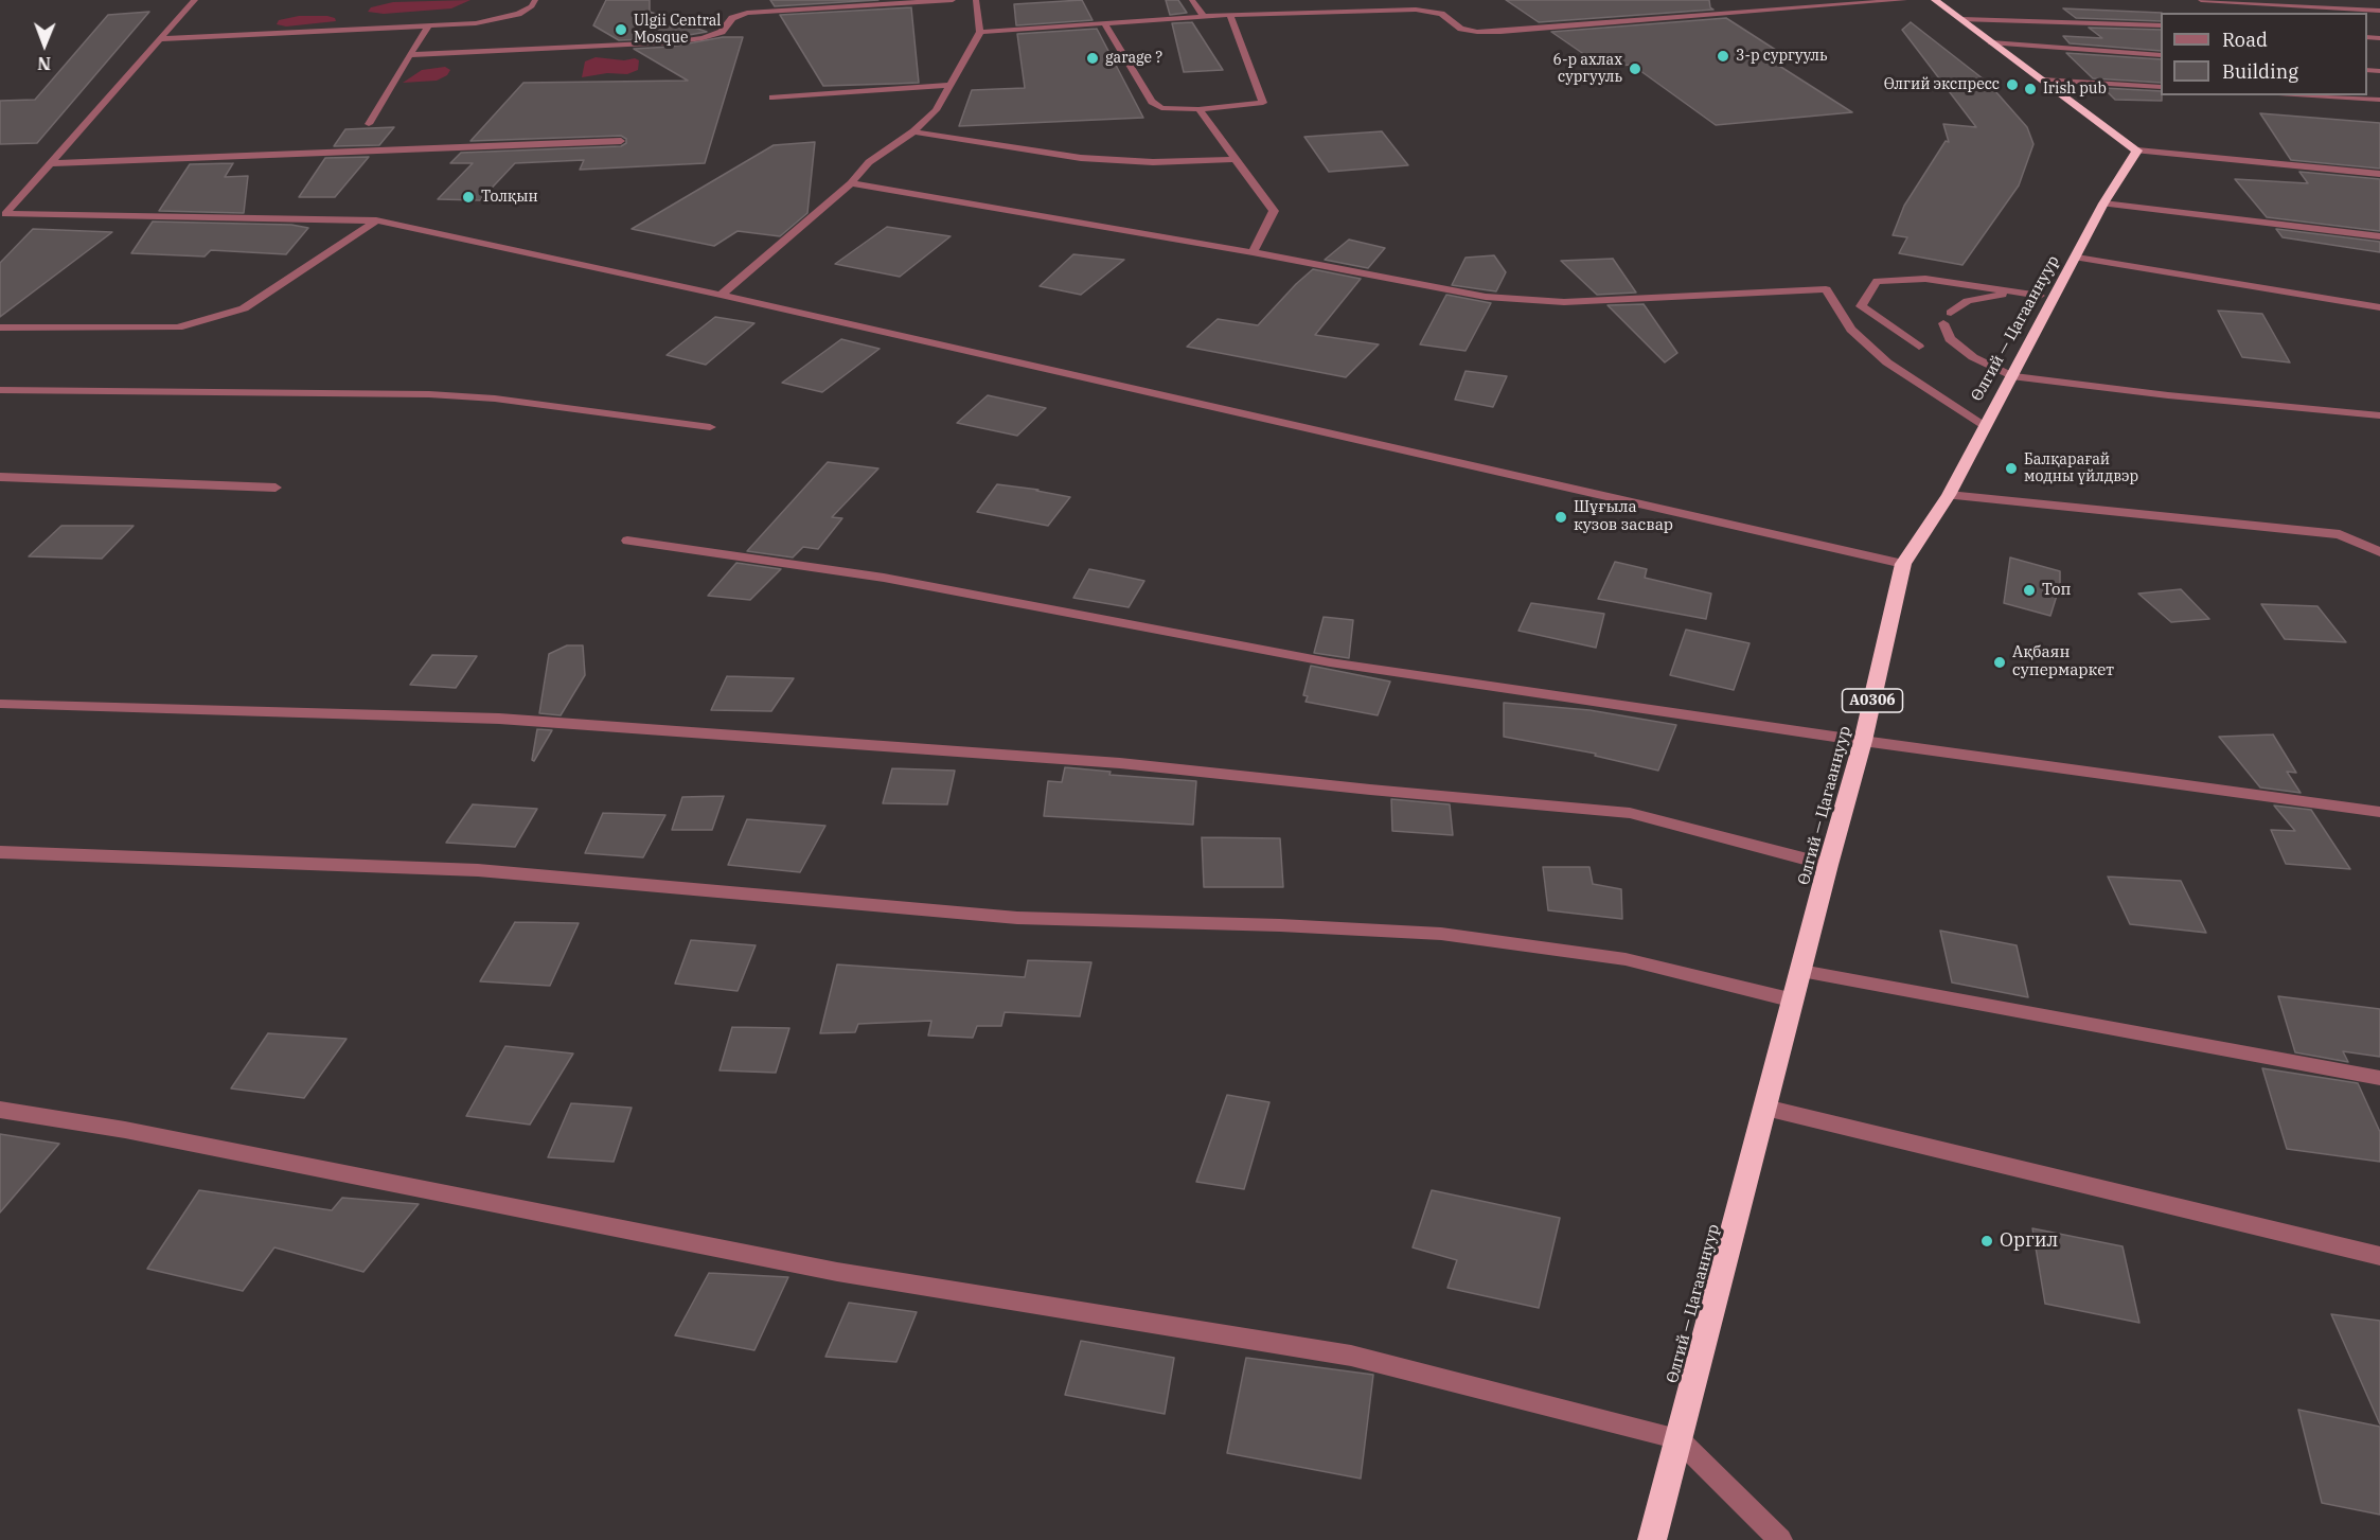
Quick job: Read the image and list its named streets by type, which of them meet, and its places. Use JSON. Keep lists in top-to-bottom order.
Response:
{
  "streets": {
    "highway": ["Өлгий — Цагааннуур", "A0306"]
  },
  "places": [
    "Ulgii Central Mosque",
    "3-р сургууль",
    "garage ?",
    "6-р ахлах сургууль",
    "Өлгий экспресс",
    "Irish pub",
    "Толқын",
    "Балқарағай модны үйлдвэр",
    "Шұғыла кузов засвар",
    "Топ",
    "Ақбаян супермаркет",
    "Оргил"
  ],
  "legend": ["Road", "Building"],
  "north": "bottom"
}
